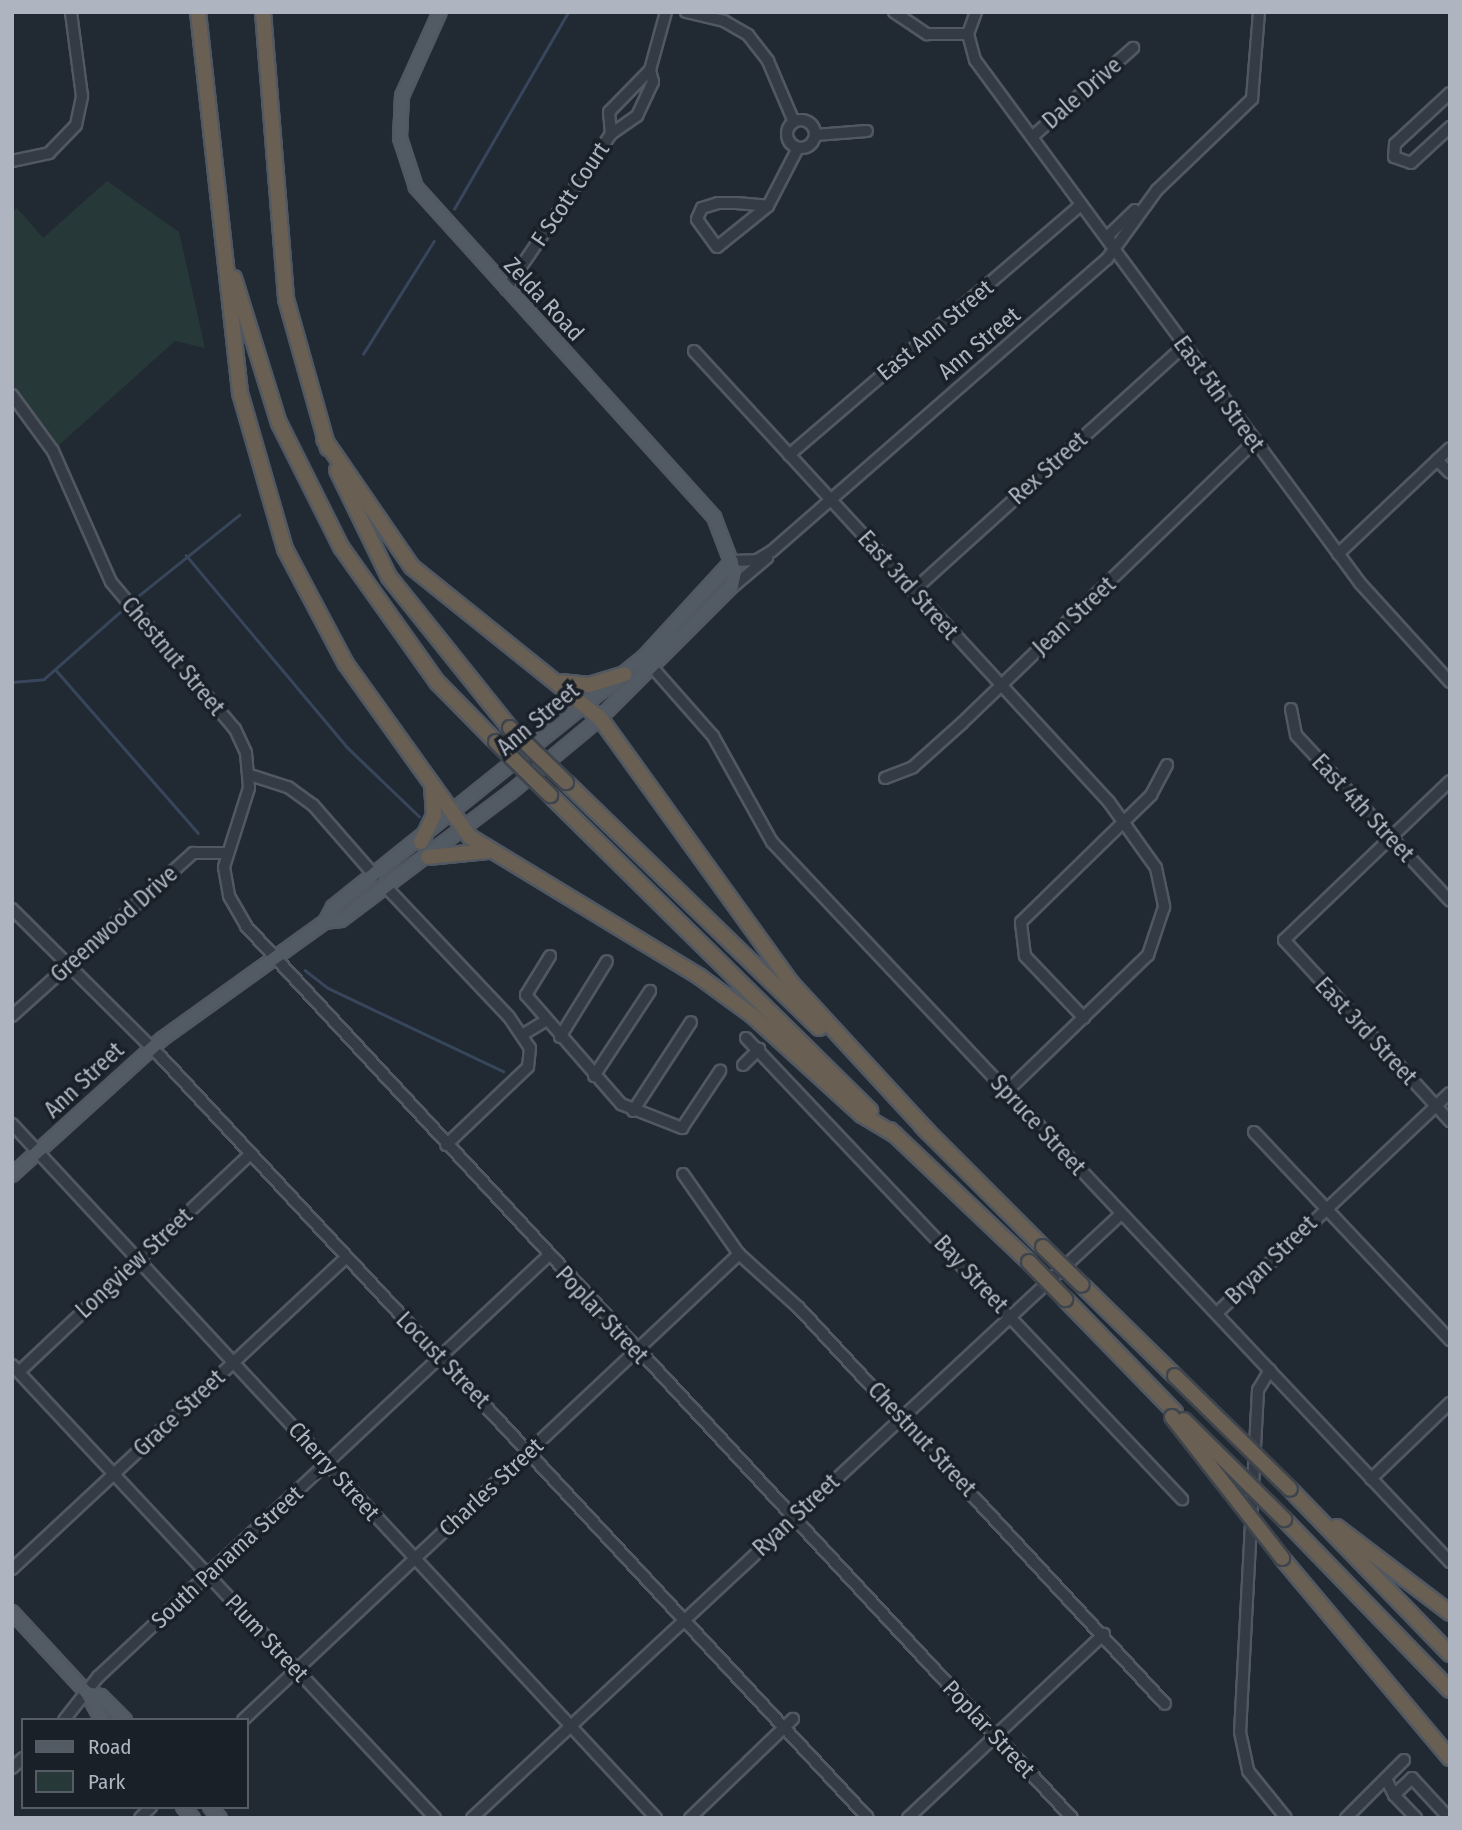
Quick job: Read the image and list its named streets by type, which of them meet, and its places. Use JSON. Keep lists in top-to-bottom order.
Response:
{
  "streets": {
    "main road": ["Zelda Road", "Ann Street"],
    "street": [
      "Dale Drive",
      "F Scott Court",
      "East Ann Street",
      "East 5th Street",
      "Rex Street",
      "East 3rd Street",
      "Jean Street",
      "Chestnut Street",
      "East 4th Street",
      "Greenwood Drive",
      "Spruce Street",
      "Bryan Street",
      "Longview Street",
      "Bay Street",
      "Poplar Street",
      "Locust Street",
      "Grace Street",
      "Cherry Street",
      "Charles Street",
      "Ryan Street",
      "South Panama Street",
      "Plum Street"
    ]
  },
  "crossings": [
    ["Dale Drive", "East 5th Street"],
    ["F Scott Court", "Zelda Road"],
    ["Zelda Road", "Ann Street"],
    ["East Ann Street", "East 5th Street"],
    ["East Ann Street", "East 3rd Street"],
    ["Ann Street", "East 5th Street"],
    ["Ann Street", "East 3rd Street"],
    ["Ann Street", "Spruce Street"],
    ["Ann Street", "Poplar Street"],
    ["Ann Street", "Locust Street"],
    ["Ann Street", "Cherry Street"],
    ["East 5th Street", "Rex Street"],
    ["East 5th Street", "Jean Street"],
    ["Rex Street", "East 3rd Street"],
    ["East 3rd Street", "Jean Street"],
    ["East 3rd Street", "East 4th Street"],
    ["East 3rd Street", "Spruce Street"],
    ["East 3rd Street", "Bryan Street"],
    ["Chestnut Street", "Poplar Street"],
    ["Chestnut Street", "Charles Street"],
    ["Chestnut Street", "Ryan Street"],
    ["Greenwood Drive", "Poplar Street"],
    ["Greenwood Drive", "Locust Street"],
    ["Spruce Street", "Bryan Street"],
    ["Spruce Street", "Ryan Street"],
    ["Longview Street", "Locust Street"],
    ["Longview Street", "Cherry Street"],
    ["Longview Street", "Plum Street"],
    ["Bay Street", "Ryan Street"],
    ["Poplar Street", "Charles Street"],
    ["Poplar Street", "Ryan Street"],
    ["Poplar Street", "South Panama Street"],
    ["Locust Street", "Grace Street"],
    ["Locust Street", "Charles Street"],
    ["Locust Street", "Ryan Street"],
    ["Locust Street", "South Panama Street"],
    ["Grace Street", "Cherry Street"],
    ["Grace Street", "Plum Street"],
    ["Cherry Street", "Charles Street"],
    ["Cherry Street", "Ryan Street"],
    ["Cherry Street", "South Panama Street"],
    ["Charles Street", "Plum Street"],
    ["South Panama Street", "Plum Street"]
  ],
  "legend": ["Road", "Park"]
}
